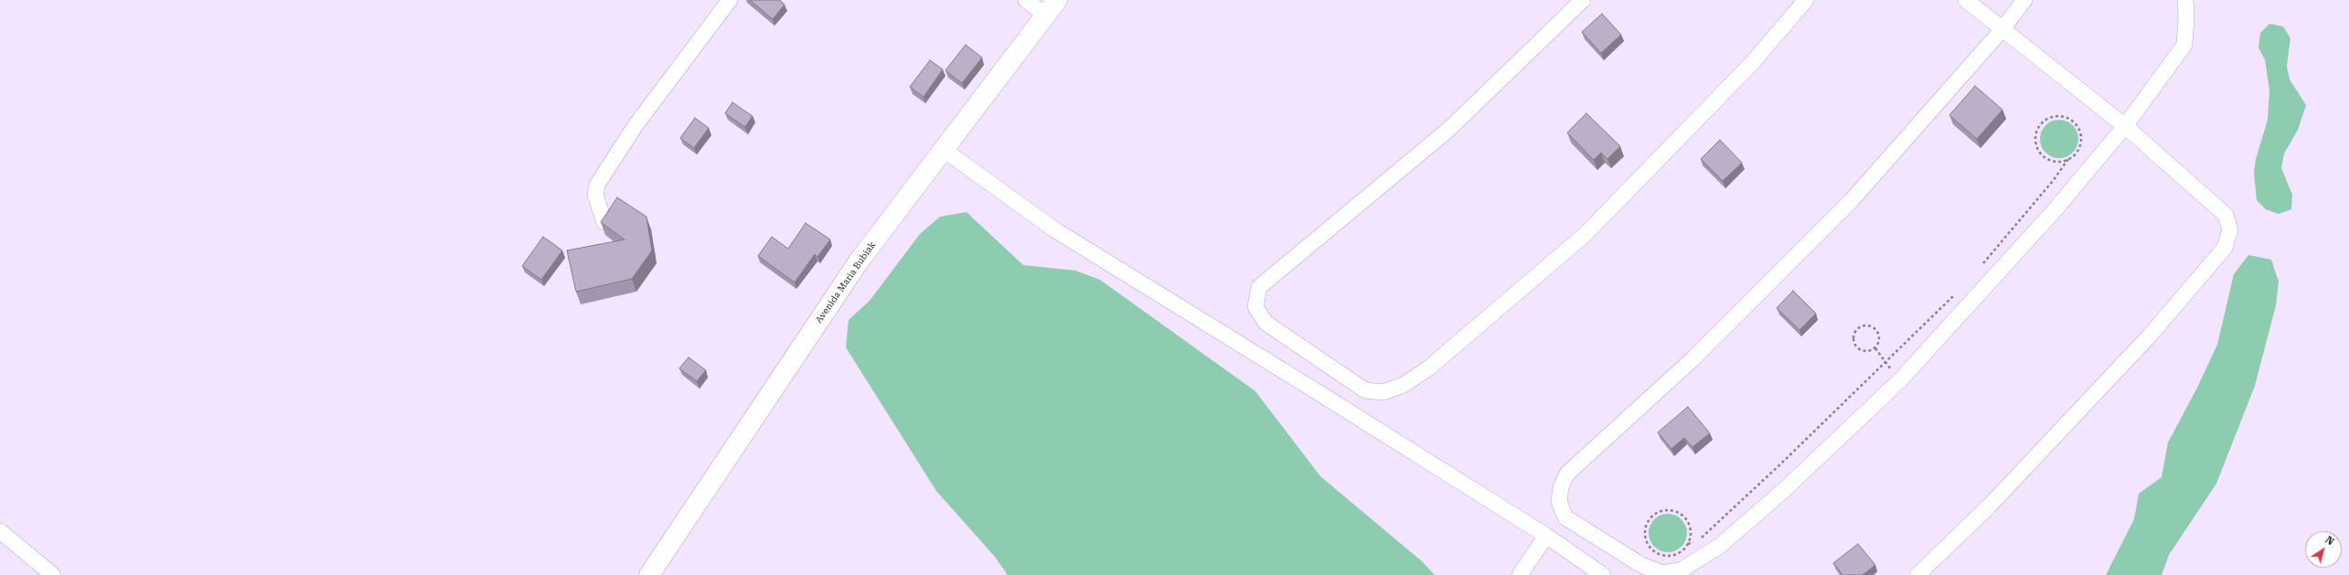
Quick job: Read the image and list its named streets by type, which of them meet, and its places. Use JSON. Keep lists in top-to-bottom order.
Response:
{
  "streets": {
    "street": ["Avenida Maria Bubiak"]
  },
  "north": "top right"
}
